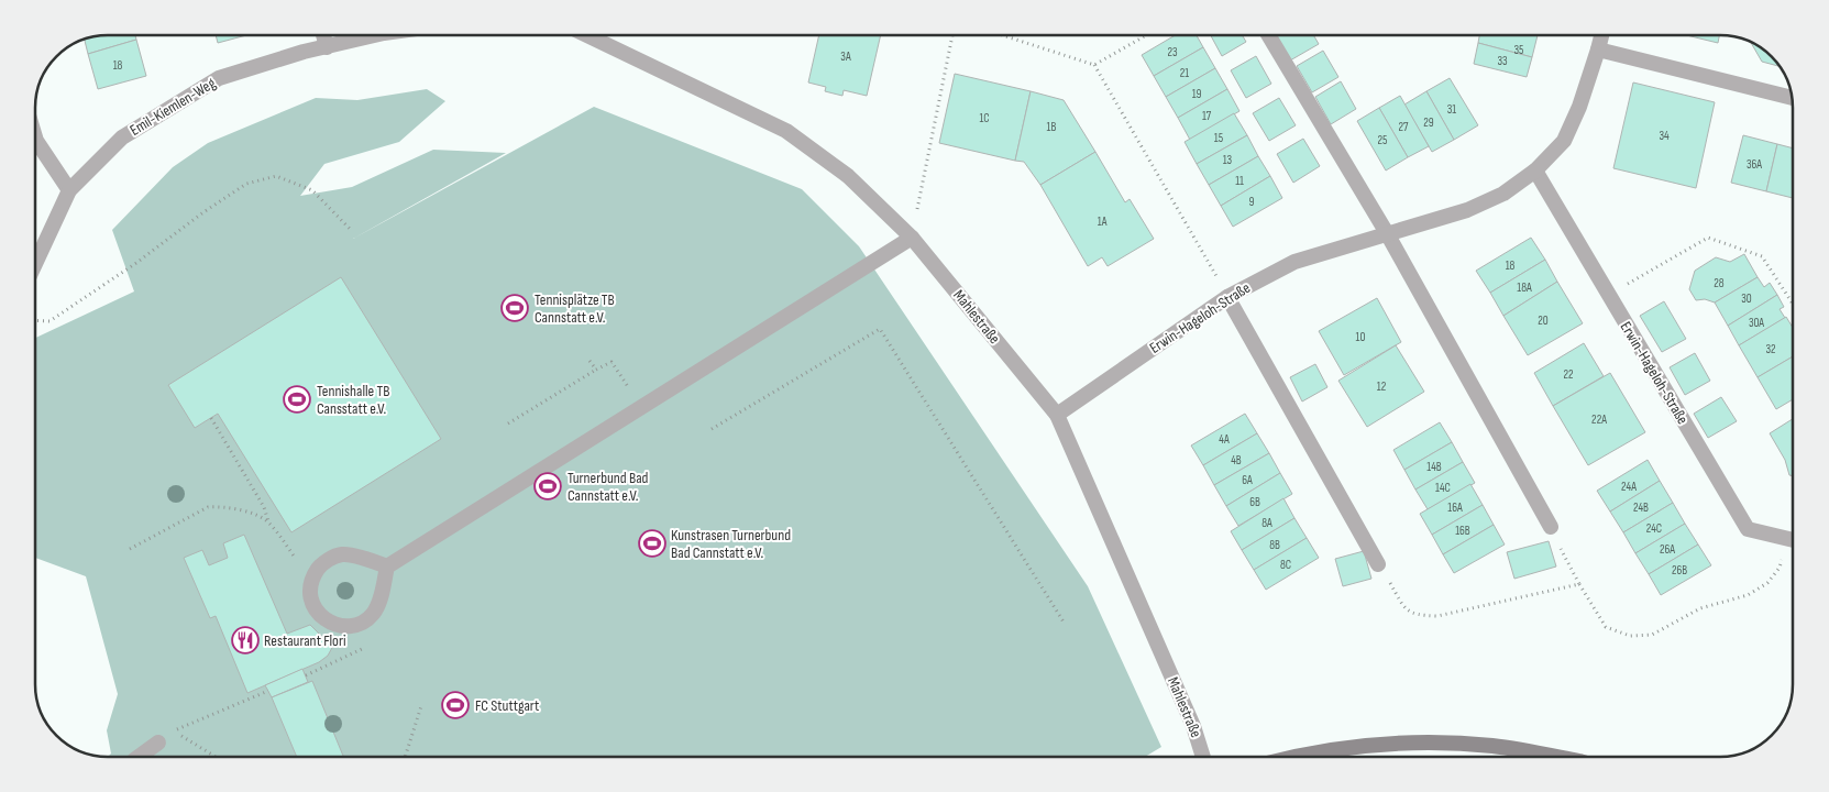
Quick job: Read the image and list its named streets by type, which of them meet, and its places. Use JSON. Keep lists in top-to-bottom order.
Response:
{
  "streets": {
    "street": ["Emil-Kiemlen-Weg", "Mahlestraße", "Erwin-Hageloh-Straße"]
  },
  "crossings": [
    ["Mahlestraße", "Erwin-Hageloh-Straße"]
  ],
  "places": {
    "sports": [
      "Tennisplätze TB Cannstatt e.V.",
      "Tennishalle TB Cansstatt e.V.",
      "Turnerbund Bad Cannstatt e.V.",
      "Kunstrasen Turnerbund Bad Cannstatt e.V.",
      "FC Stuttgart"
    ],
    "restaurant": ["Restaurant Flori"]
  },
  "house_numbers": [
    "35",
    "23",
    "3A",
    "33",
    "18",
    "21",
    "19",
    "31",
    "17",
    "1C",
    "29",
    "1B",
    "27",
    "34",
    "15",
    "25",
    "13",
    "36A",
    "11",
    "9",
    "1A",
    "18",
    "28",
    "18A",
    "30",
    "20",
    "30A",
    "10",
    "32",
    "22",
    "12",
    "22A",
    "4A",
    "4B",
    "14B",
    "6A",
    "24A",
    "14C",
    "6B",
    "16A",
    "24B",
    "8A",
    "24C",
    "16B",
    "8B",
    "26A",
    "8C",
    "26B"
  ]
}
